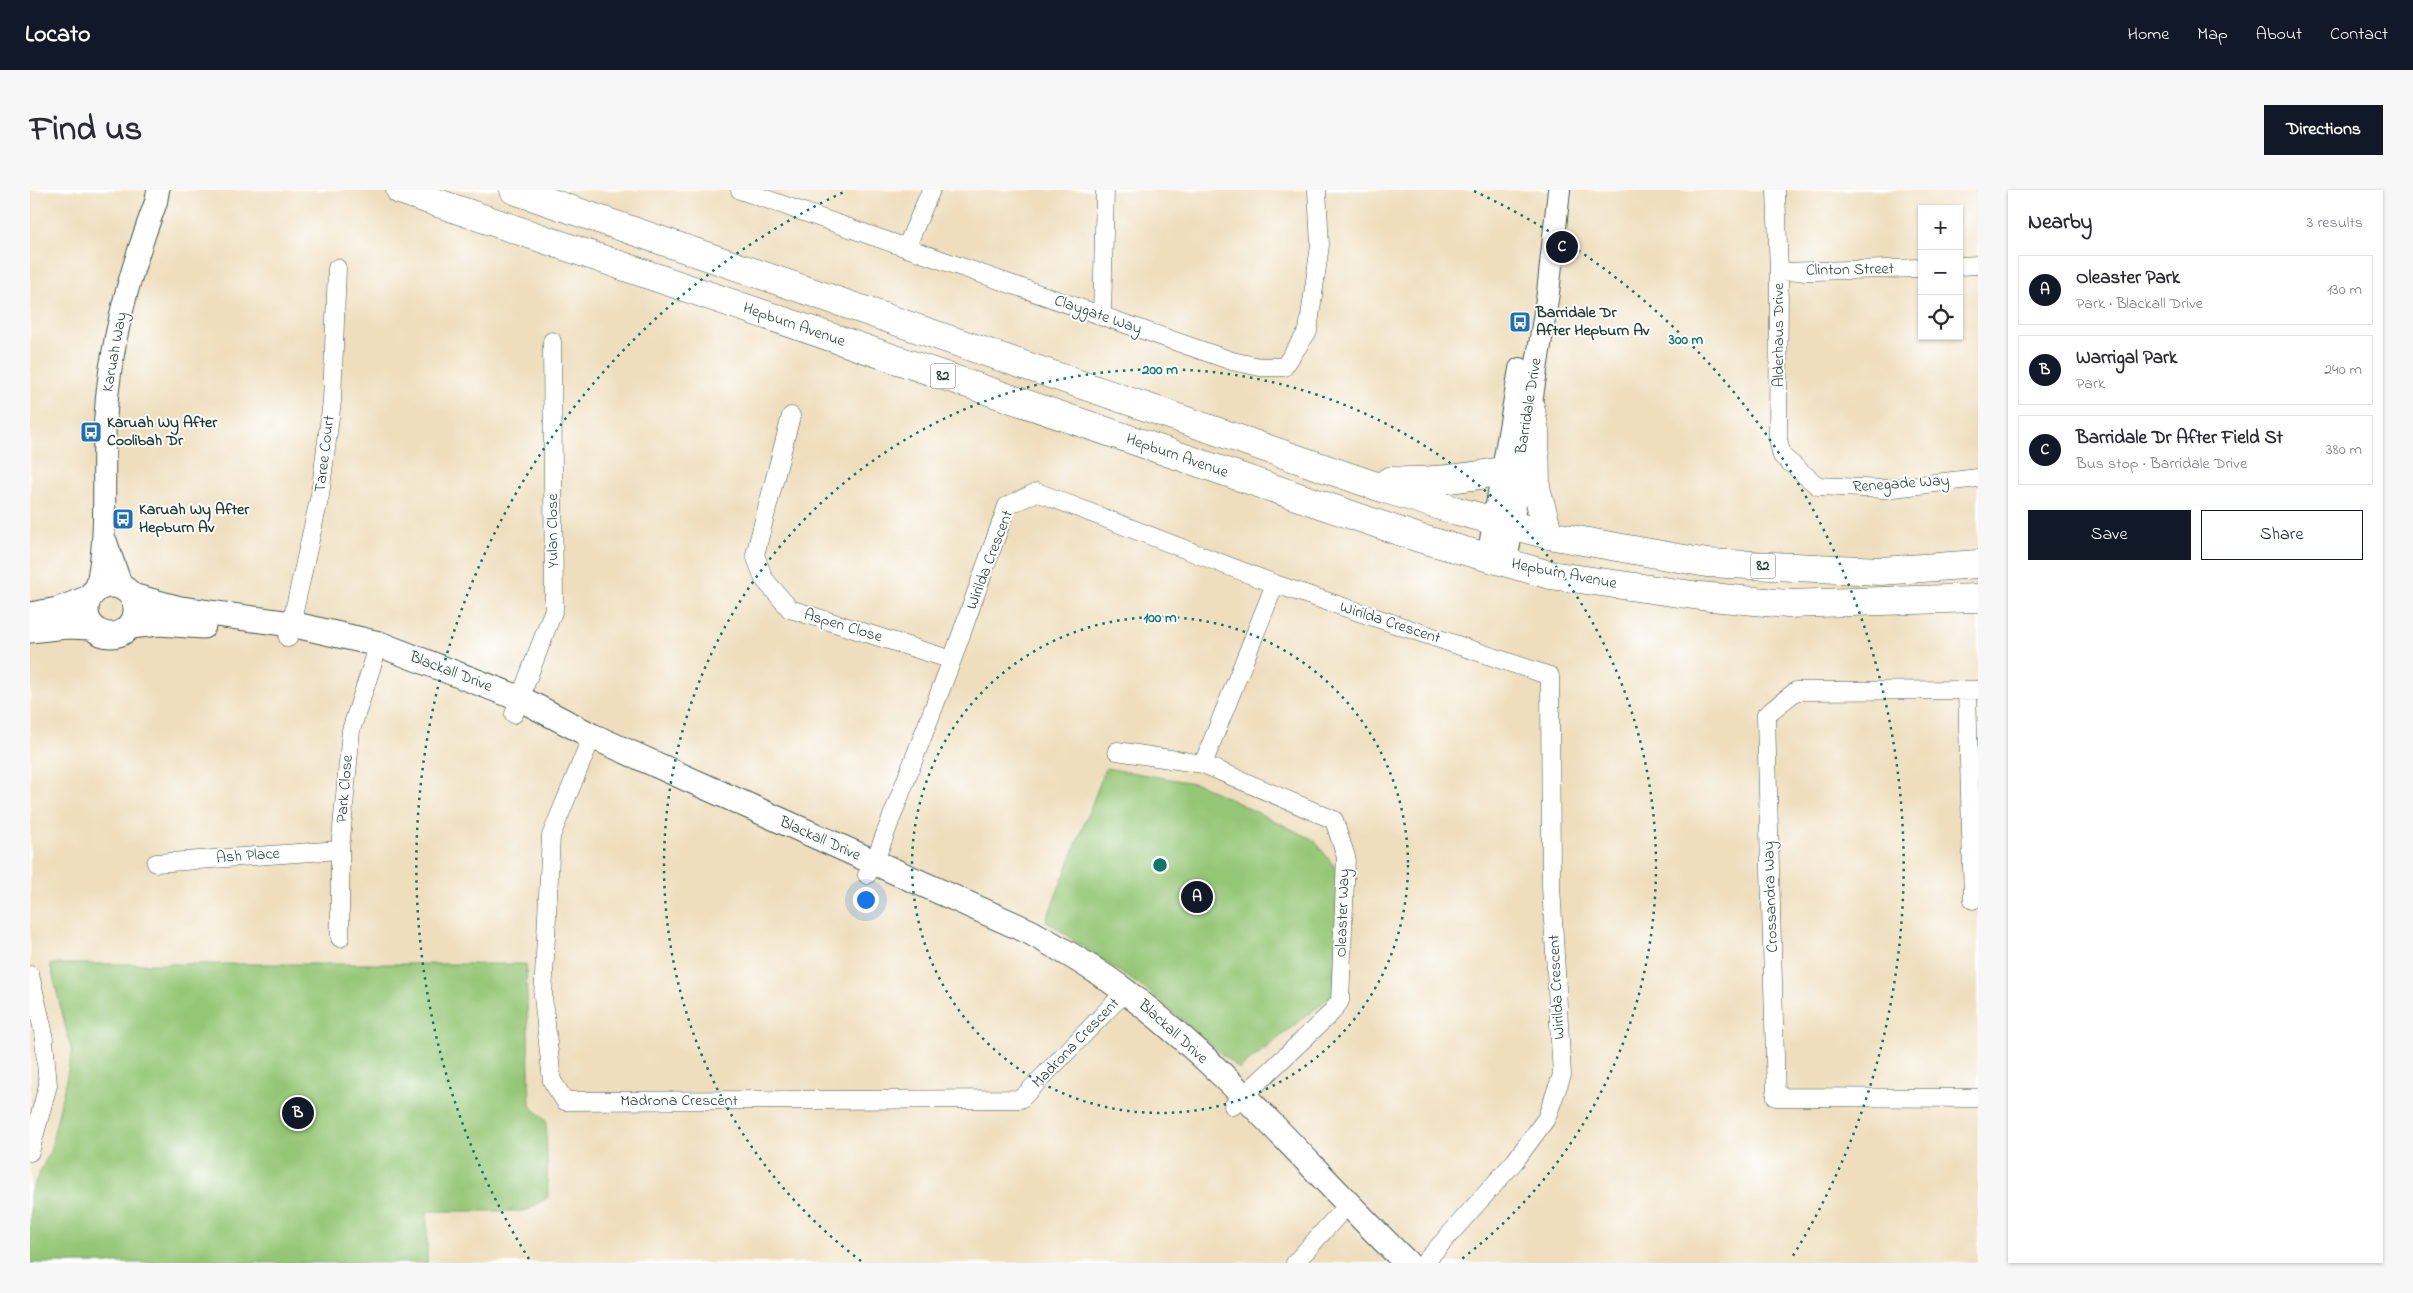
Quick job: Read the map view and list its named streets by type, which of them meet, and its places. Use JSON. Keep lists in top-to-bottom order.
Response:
{
  "streets": {
    "main road": ["Hepburn Avenue", "82", "Blackall Drive"],
    "street": [
      "Clinton Street",
      "Claygate Way",
      "Alderhaus Drive",
      "Karuah Way",
      "Barridale Drive",
      "Taree Court",
      "Renegade Way",
      "Yulan Close",
      "Wirilda Crescent",
      "Aspen Close",
      "Park Close",
      "Ash Place",
      "Crossandra Way",
      "Oleaster Way",
      "Madrona Crescent"
    ]
  },
  "crossings": [
    ["Clinton Street", "Alderhaus Drive"],
    ["Hepburn Avenue", "Barridale Drive"],
    ["Alderhaus Drive", "Renegade Way"],
    ["Karuah Way", "Blackall Drive"],
    ["82", "Barridale Drive"],
    ["Taree Court", "Blackall Drive"],
    ["Yulan Close", "Blackall Drive"],
    ["Wirilda Crescent", "Aspen Close"],
    ["Wirilda Crescent", "Blackall Drive"],
    ["Blackall Drive", "Park Close"],
    ["Blackall Drive", "Oleaster Way"],
    ["Blackall Drive", "Madrona Crescent"],
    ["Park Close", "Ash Place"]
  ],
  "places": {
    "bus stop": ["Barridale Dr After Hepburn Av", "Karuah Wy After Coolibah Dr", "Karuah Wy After Hepburn Av"]
  },
  "page": {
    "header": "Locato",
    "nav": [
      "Home",
      "Map",
      "About",
      "Contact"
    ],
    "title": "Find us",
    "buttons": [
      "Directions",
      ["Save", "Share"]
    ],
    "heading": ["Nearby", "3 results"],
    "map_buttons": ["+", "−"],
    "pins": ["C", "A", "B"],
    "list": [
      {
        "mark": "A",
        "name": "Oleaster Park",
        "note": "Park · Blackall Drive",
        "value": "130 m"
      },
      {
        "mark": "B",
        "name": "Warrigal Park",
        "note": "Park",
        "value": "240 m"
      },
      {
        "mark": "C",
        "name": "Barridale Dr After Field St",
        "note": "Bus stop · Barridale Drive",
        "value": "380 m"
      }
    ]
  },
  "rings": ["300 m", "200 m", "100 m"]
}
